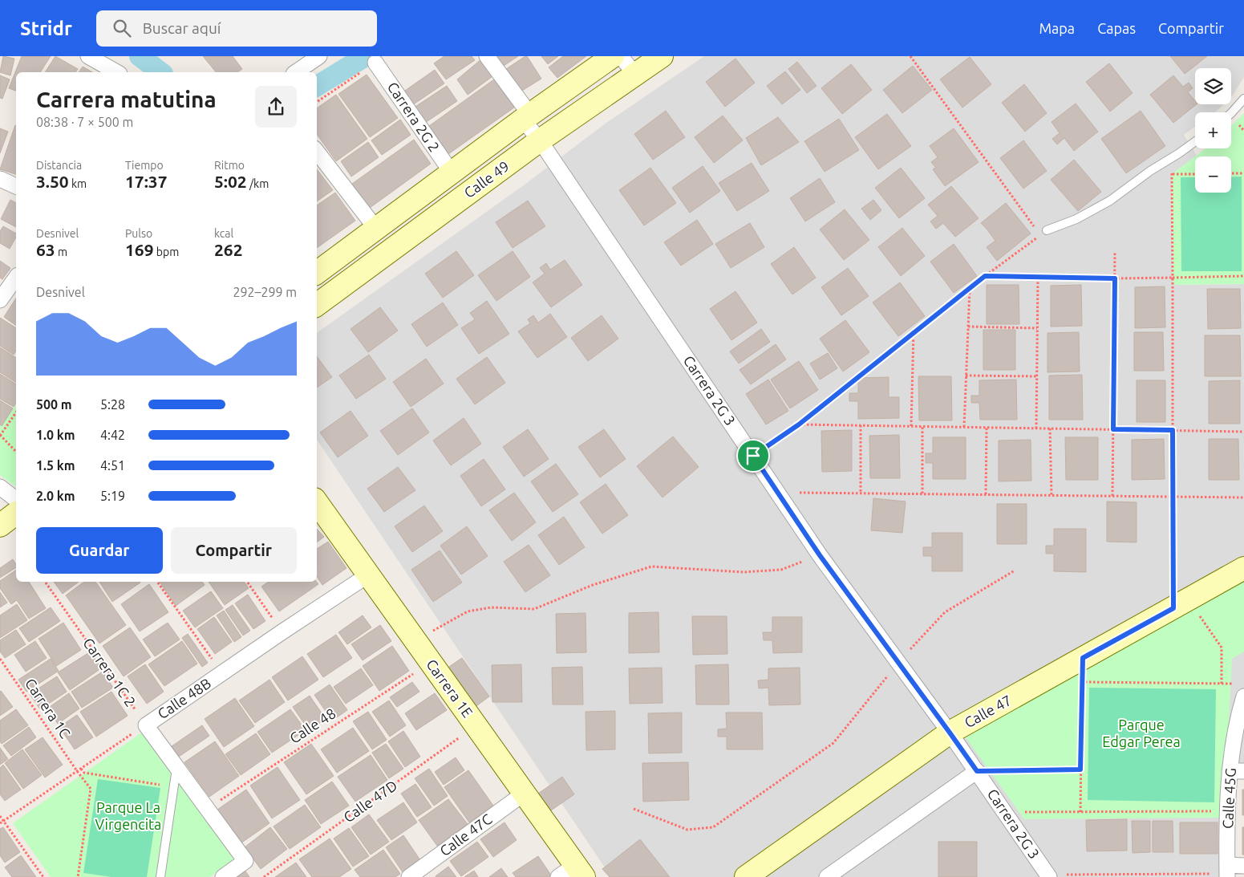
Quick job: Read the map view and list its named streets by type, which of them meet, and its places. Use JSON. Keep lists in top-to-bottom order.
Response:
{
  "streets": {
    "street": [
      "Carrera 2G 2",
      "Calle 49",
      "Carrera 2G 3",
      "Carrera 1E",
      "Calle 48B",
      "Calle 47",
      "Calle 45G",
      "Calle 47C"
    ],
    "path": [
      "Carrera 1C 2",
      "Carrera 1C",
      "Calle 48",
      "Calle 47D"
    ]
  },
  "crossings": [
    ["Carrera 2G 2", "Calle 49"],
    ["Calle 49", "Carrera 2G 3"],
    ["Carrera 2G 3", "Calle 47"],
    ["Carrera 1C 2", "Calle 48B"],
    ["Carrera 1E", "Calle 48B"],
    ["Carrera 1E", "Calle 48"],
    ["Carrera 1E", "Calle 47D"],
    ["Carrera 1E", "Calle 47C"],
    ["Calle 48B", "Carrera 1C"]
  ],
  "parks": ["Parque Edgar Perea", "Parque La Virgencita"],
  "page": {
    "header": "Stridr",
    "search": "Buscar aquí",
    "nav": ["Mapa", "Capas", "Compartir"],
    "map_buttons": ["+", "−"],
    "heading": ["Carrera matutina", "08:38 · 7 × 500 m"],
    "stats": [
      ["Distancia", "3.50 km"],
      ["Tiempo", "17:37"],
      ["Ritmo", "5:02 /km"],
      ["Desnivel", "63 m"],
      ["Pulso", "169 bpm"],
      ["kcal", "262"]
    ],
    "chart": ["Desnivel", "292–299 m"],
    "list": [
      {
        "name": "500 m",
        "note": "5:28"
      },
      {
        "name": "1.0 km",
        "note": "4:42"
      },
      {
        "name": "1.5 km",
        "note": "4:51"
      },
      {
        "name": "2.0 km",
        "note": "5:19"
      }
    ],
    "buttons": ["Guardar", "Compartir"]
  }
}
